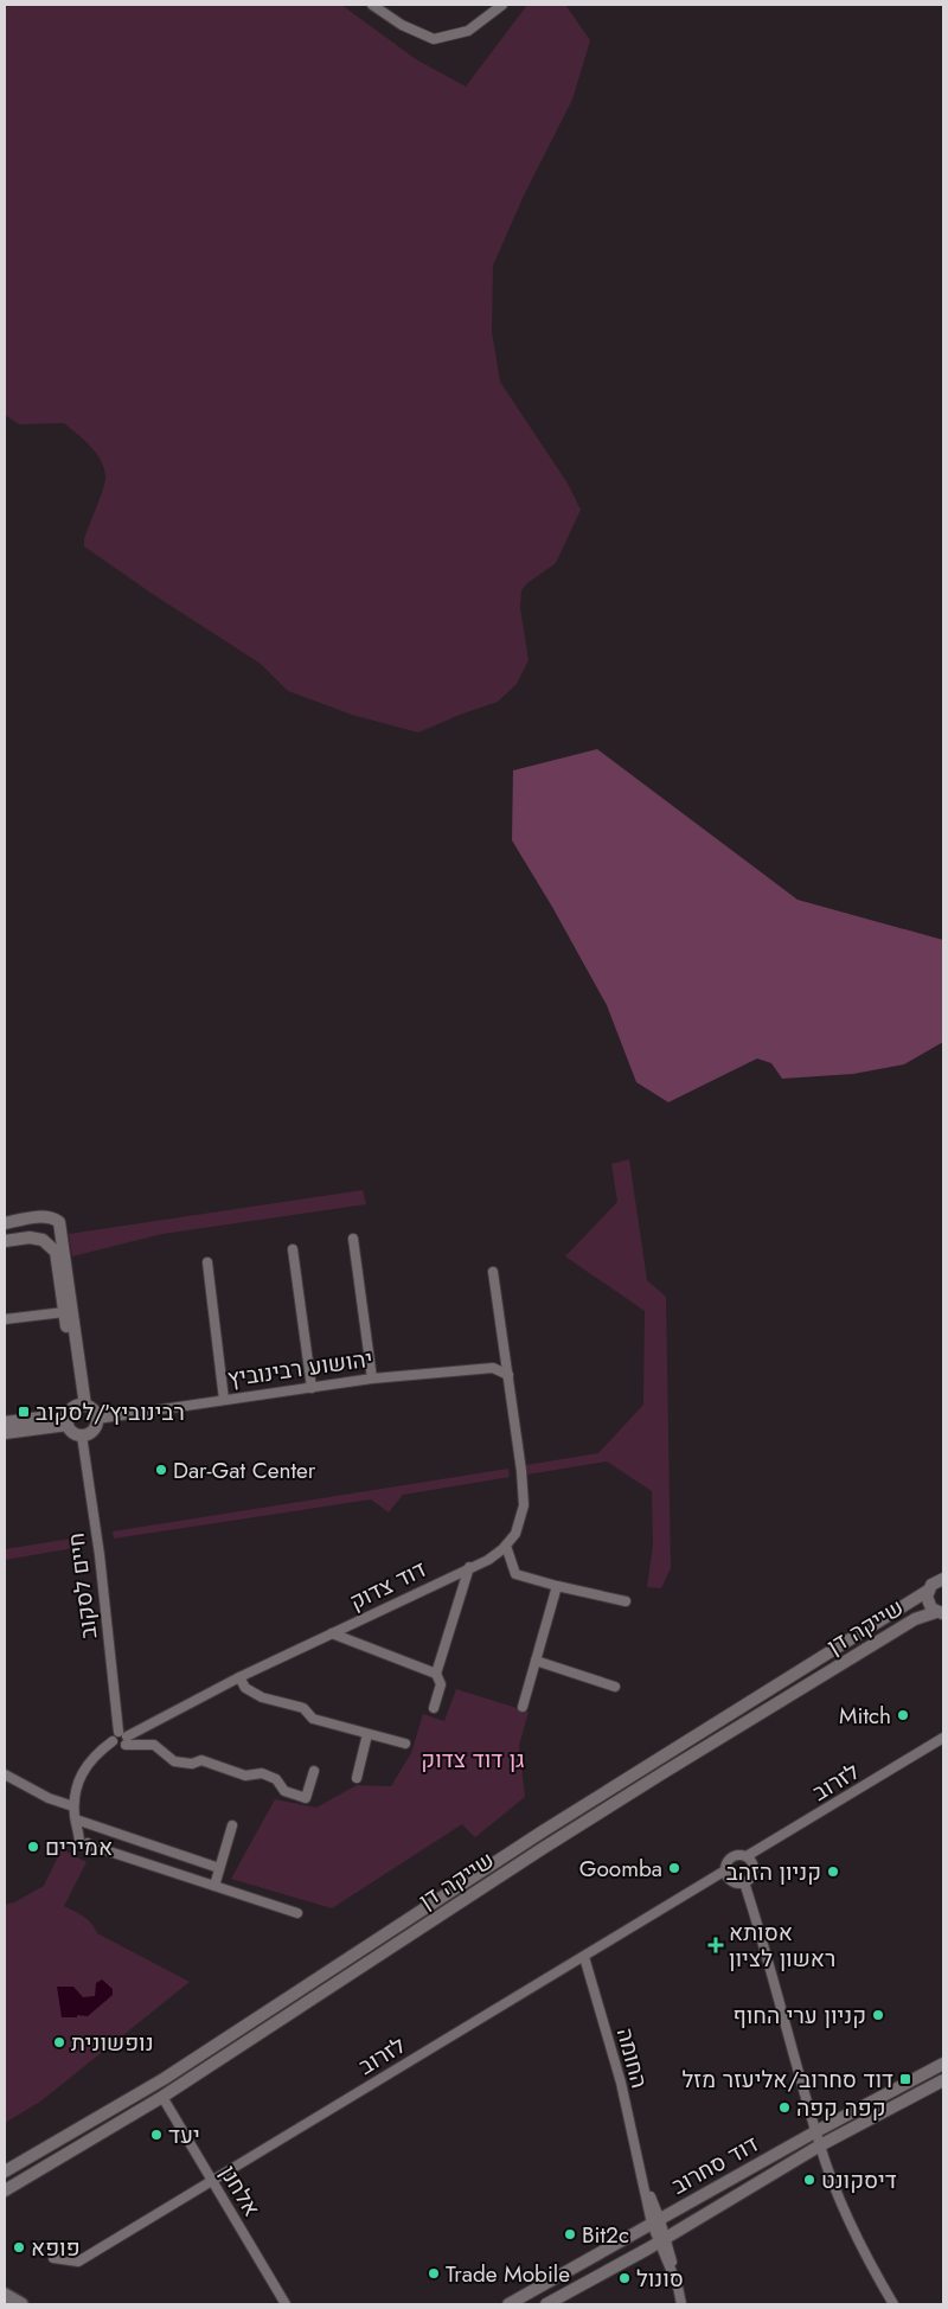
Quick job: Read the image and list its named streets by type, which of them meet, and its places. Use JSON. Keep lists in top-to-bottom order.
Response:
{
  "streets": {
    "street": [
      "יהושוע רבינוביץ",
      "דוד צדוק",
      "חיים לסקוב",
      "שייקה דן",
      "לזרוב",
      "החומה",
      "דוד סחרוב",
      "אלחנן"
    ]
  },
  "crossings": [
    ["יהושוע רבינוביץ", "דוד צדוק"],
    ["יהושוע רבינוביץ", "חיים לסקוב"],
    ["דוד צדוק", "חיים לסקוב"],
    ["שייקה דן", "אלחנן"],
    ["לזרוב", "החומה"],
    ["לזרוב", "אלחנן"],
    ["החומה", "דוד סחרוב"]
  ],
  "parks": ["גן דוד צדוק"],
  "places": {
    "transit": ["רבינוביץ׳/לסקוב", "דוד סחרוב/אליעזר מזל"],
    "other": [
      "Dar-Gat Center",
      "Mitch",
      "אמירים",
      "Goomba",
      "קניון הזהב",
      "קניון ערי החוף",
      "נופשונית",
      "קפה קפה",
      "יעד",
      "דיסקונט",
      "Bit2c",
      "פופא",
      "Trade Mobile",
      "סונול"
    ],
    "health": ["אסותא ראשון לציון"]
  }
}
